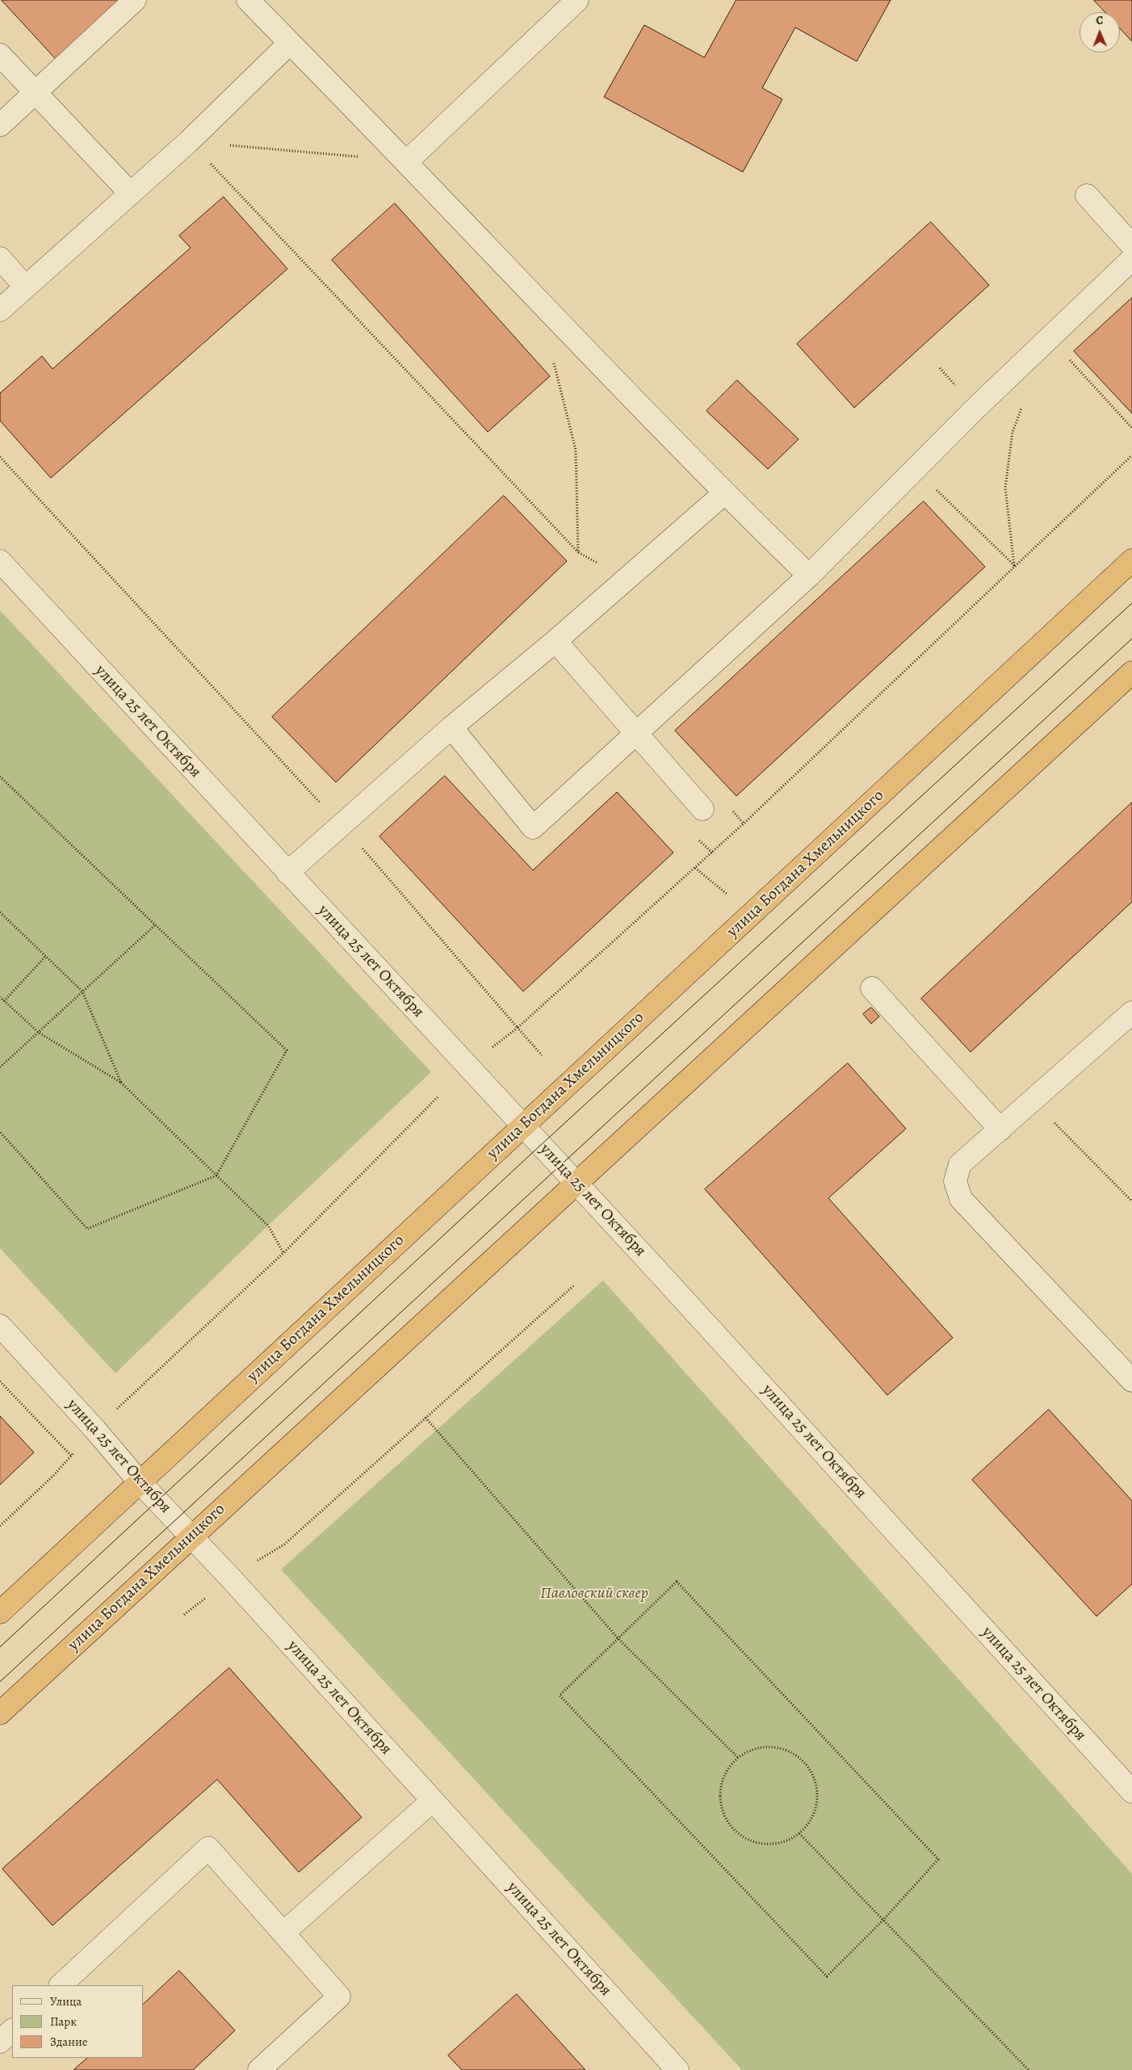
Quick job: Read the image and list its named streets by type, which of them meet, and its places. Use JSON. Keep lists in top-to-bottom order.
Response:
{
  "streets": {
    "highway": ["улица Богдана Хмельницкого"],
    "street": ["улица 25 лет Октября"]
  },
  "crossings": [
    ["улица 25 лет Октября", "улица Богдана Хмельницкого"]
  ],
  "parks": ["Павловский сквер"],
  "legend": ["Улица", "Парк", "Здание"],
  "north": "top"
}
